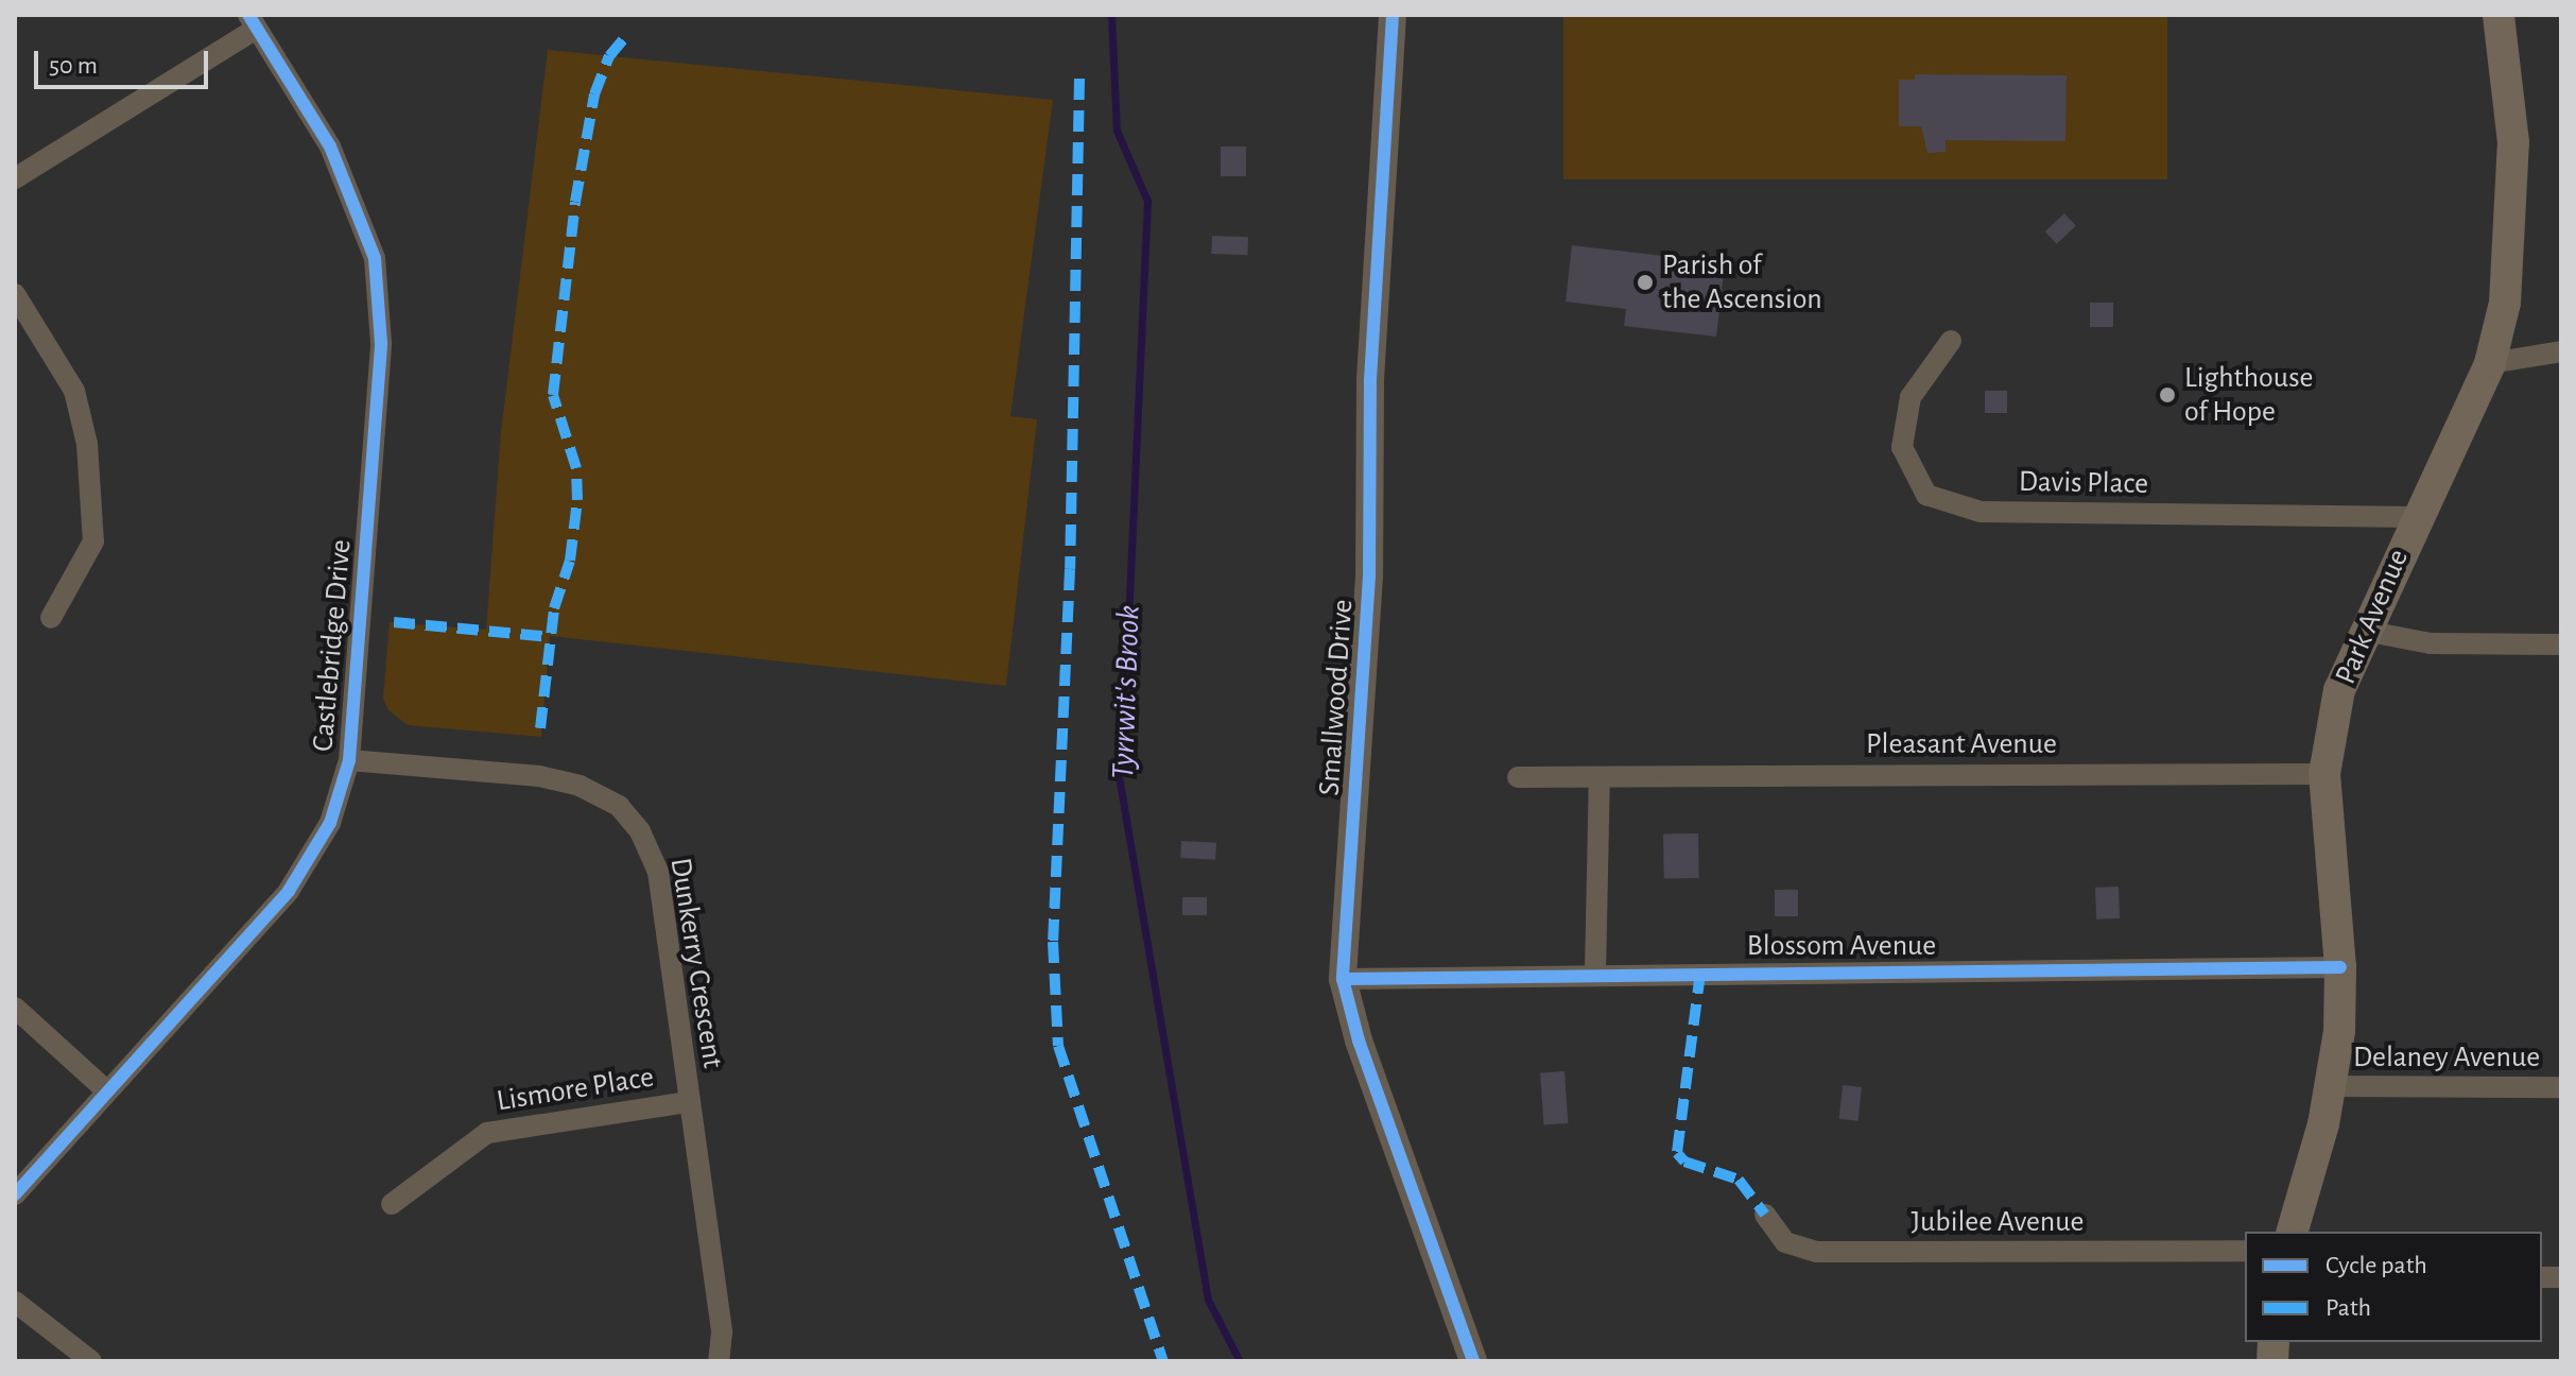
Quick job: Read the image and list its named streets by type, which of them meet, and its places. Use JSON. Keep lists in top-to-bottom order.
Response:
{
  "streets": {
    "main road": ["Park Avenue"],
    "street": [
      "Davis Place",
      "Castlebridge Drive",
      "Smallwood Drive",
      "Pleasant Avenue",
      "Blossom Avenue",
      "Dunkerry Crescent",
      "Delaney Avenue",
      "Lismore Place",
      "Jubilee Avenue"
    ]
  },
  "crossings": [
    ["Davis Place", "Park Avenue"],
    ["Park Avenue", "Pleasant Avenue"],
    ["Park Avenue", "Blossom Avenue"],
    ["Park Avenue", "Delaney Avenue"],
    ["Castlebridge Drive", "Dunkerry Crescent"],
    ["Smallwood Drive", "Blossom Avenue"],
    ["Dunkerry Crescent", "Lismore Place"]
  ],
  "water": ["Tyrrwit's Brook"],
  "places": ["Parish of the Ascension", "Lighthouse of Hope"],
  "legend": ["Cycle path", "Path"],
  "scale_bar": "50 m"
}
